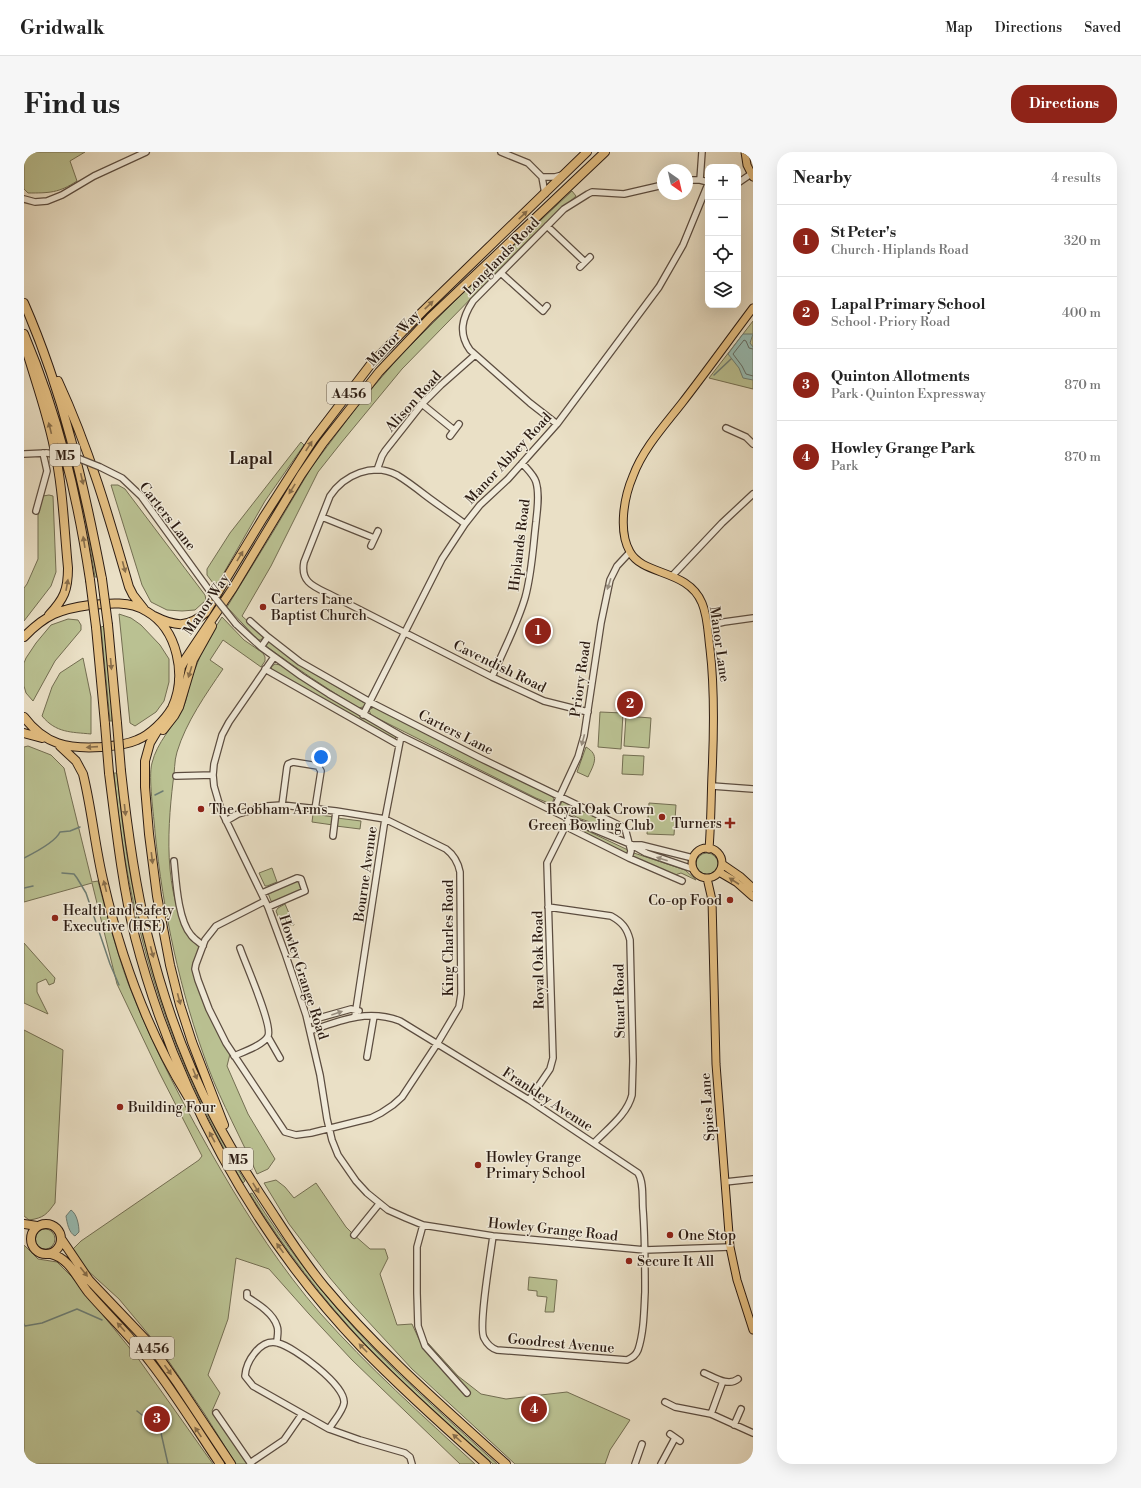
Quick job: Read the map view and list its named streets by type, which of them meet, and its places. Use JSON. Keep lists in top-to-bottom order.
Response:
{
  "streets": {
    "highway": ["Manor Way", "A456", "M5"],
    "main road": ["Manor Lane", "Spies Lane"],
    "street": [
      "Longlands Road",
      "Alison Road",
      "Manor Abbey Road",
      "Carters Lane",
      "Hiplands Road",
      "Cavendish Road",
      "Priory Road",
      "Bourne Avenue",
      "King Charles Road",
      "Royal Oak Road",
      "Howley Grange Road",
      "Stuart Road",
      "Frankley Avenue",
      "Goodrest Avenue"
    ]
  },
  "crossings": [
    ["Longlands Road", "Alison Road"],
    ["Longlands Road", "Manor Abbey Road"],
    ["Alison Road", "Cavendish Road"],
    ["Manor Abbey Road", "Carters Lane"],
    ["Manor Abbey Road", "Hiplands Road"],
    ["Manor Abbey Road", "Cavendish Road"],
    ["Carters Lane", "Manor Lane"],
    ["Carters Lane", "Priory Road"],
    ["Carters Lane", "Bourne Avenue"],
    ["Carters Lane", "Royal Oak Road"],
    ["Carters Lane", "Howley Grange Road"],
    ["Carters Lane", "Spies Lane"],
    ["Hiplands Road", "Cavendish Road"],
    ["Manor Lane", "Priory Road"],
    ["Manor Lane", "Spies Lane"],
    ["Cavendish Road", "Priory Road"],
    ["Bourne Avenue", "King Charles Road"],
    ["Bourne Avenue", "Frankley Avenue"],
    ["King Charles Road", "Howley Grange Road"],
    ["King Charles Road", "Frankley Avenue"],
    ["Royal Oak Road", "Stuart Road"],
    ["Royal Oak Road", "Frankley Avenue"],
    ["Howley Grange Road", "Frankley Avenue"],
    ["Howley Grange Road", "Spies Lane"],
    ["Howley Grange Road", "Goodrest Avenue"],
    ["Stuart Road", "Frankley Avenue"],
    ["Frankley Avenue", "Goodrest Avenue"]
  ],
  "one_way": ["Priory Road"],
  "districts": ["Lapal"],
  "places": {
    "other": [
      "Carters Lane Baptist Church",
      "The Cobham Arms",
      "Royal Oak Crown Green Bowling Club",
      "Co-op Food",
      "Health and Safety Executive (HSE)",
      "Building Four",
      "Howley Grange Primary School",
      "One Stop",
      "Secure It All"
    ],
    "health": ["Turners"]
  },
  "north": "bottom right",
  "page": {
    "header": "Gridwalk",
    "nav": ["Map", "Directions", "Saved"],
    "buttons": "Directions",
    "title": "Find us",
    "heading": ["Nearby", "4 results"],
    "map_buttons": ["+", "−"],
    "list": [
      {
        "mark": "1",
        "name": "St Peter's",
        "note": "Church · Hiplands Road",
        "value": "320 m"
      },
      {
        "mark": "2",
        "name": "Lapal Primary School",
        "note": "School · Priory Road",
        "value": "400 m"
      },
      {
        "mark": "3",
        "name": "Quinton Allotments",
        "note": "Park · Quinton Expressway",
        "value": "870 m"
      },
      {
        "mark": "4",
        "name": "Howley Grange Park",
        "note": "Park",
        "value": "870 m"
      }
    ],
    "pins": [
      "1",
      "2",
      "4",
      "3"
    ]
  }
}
